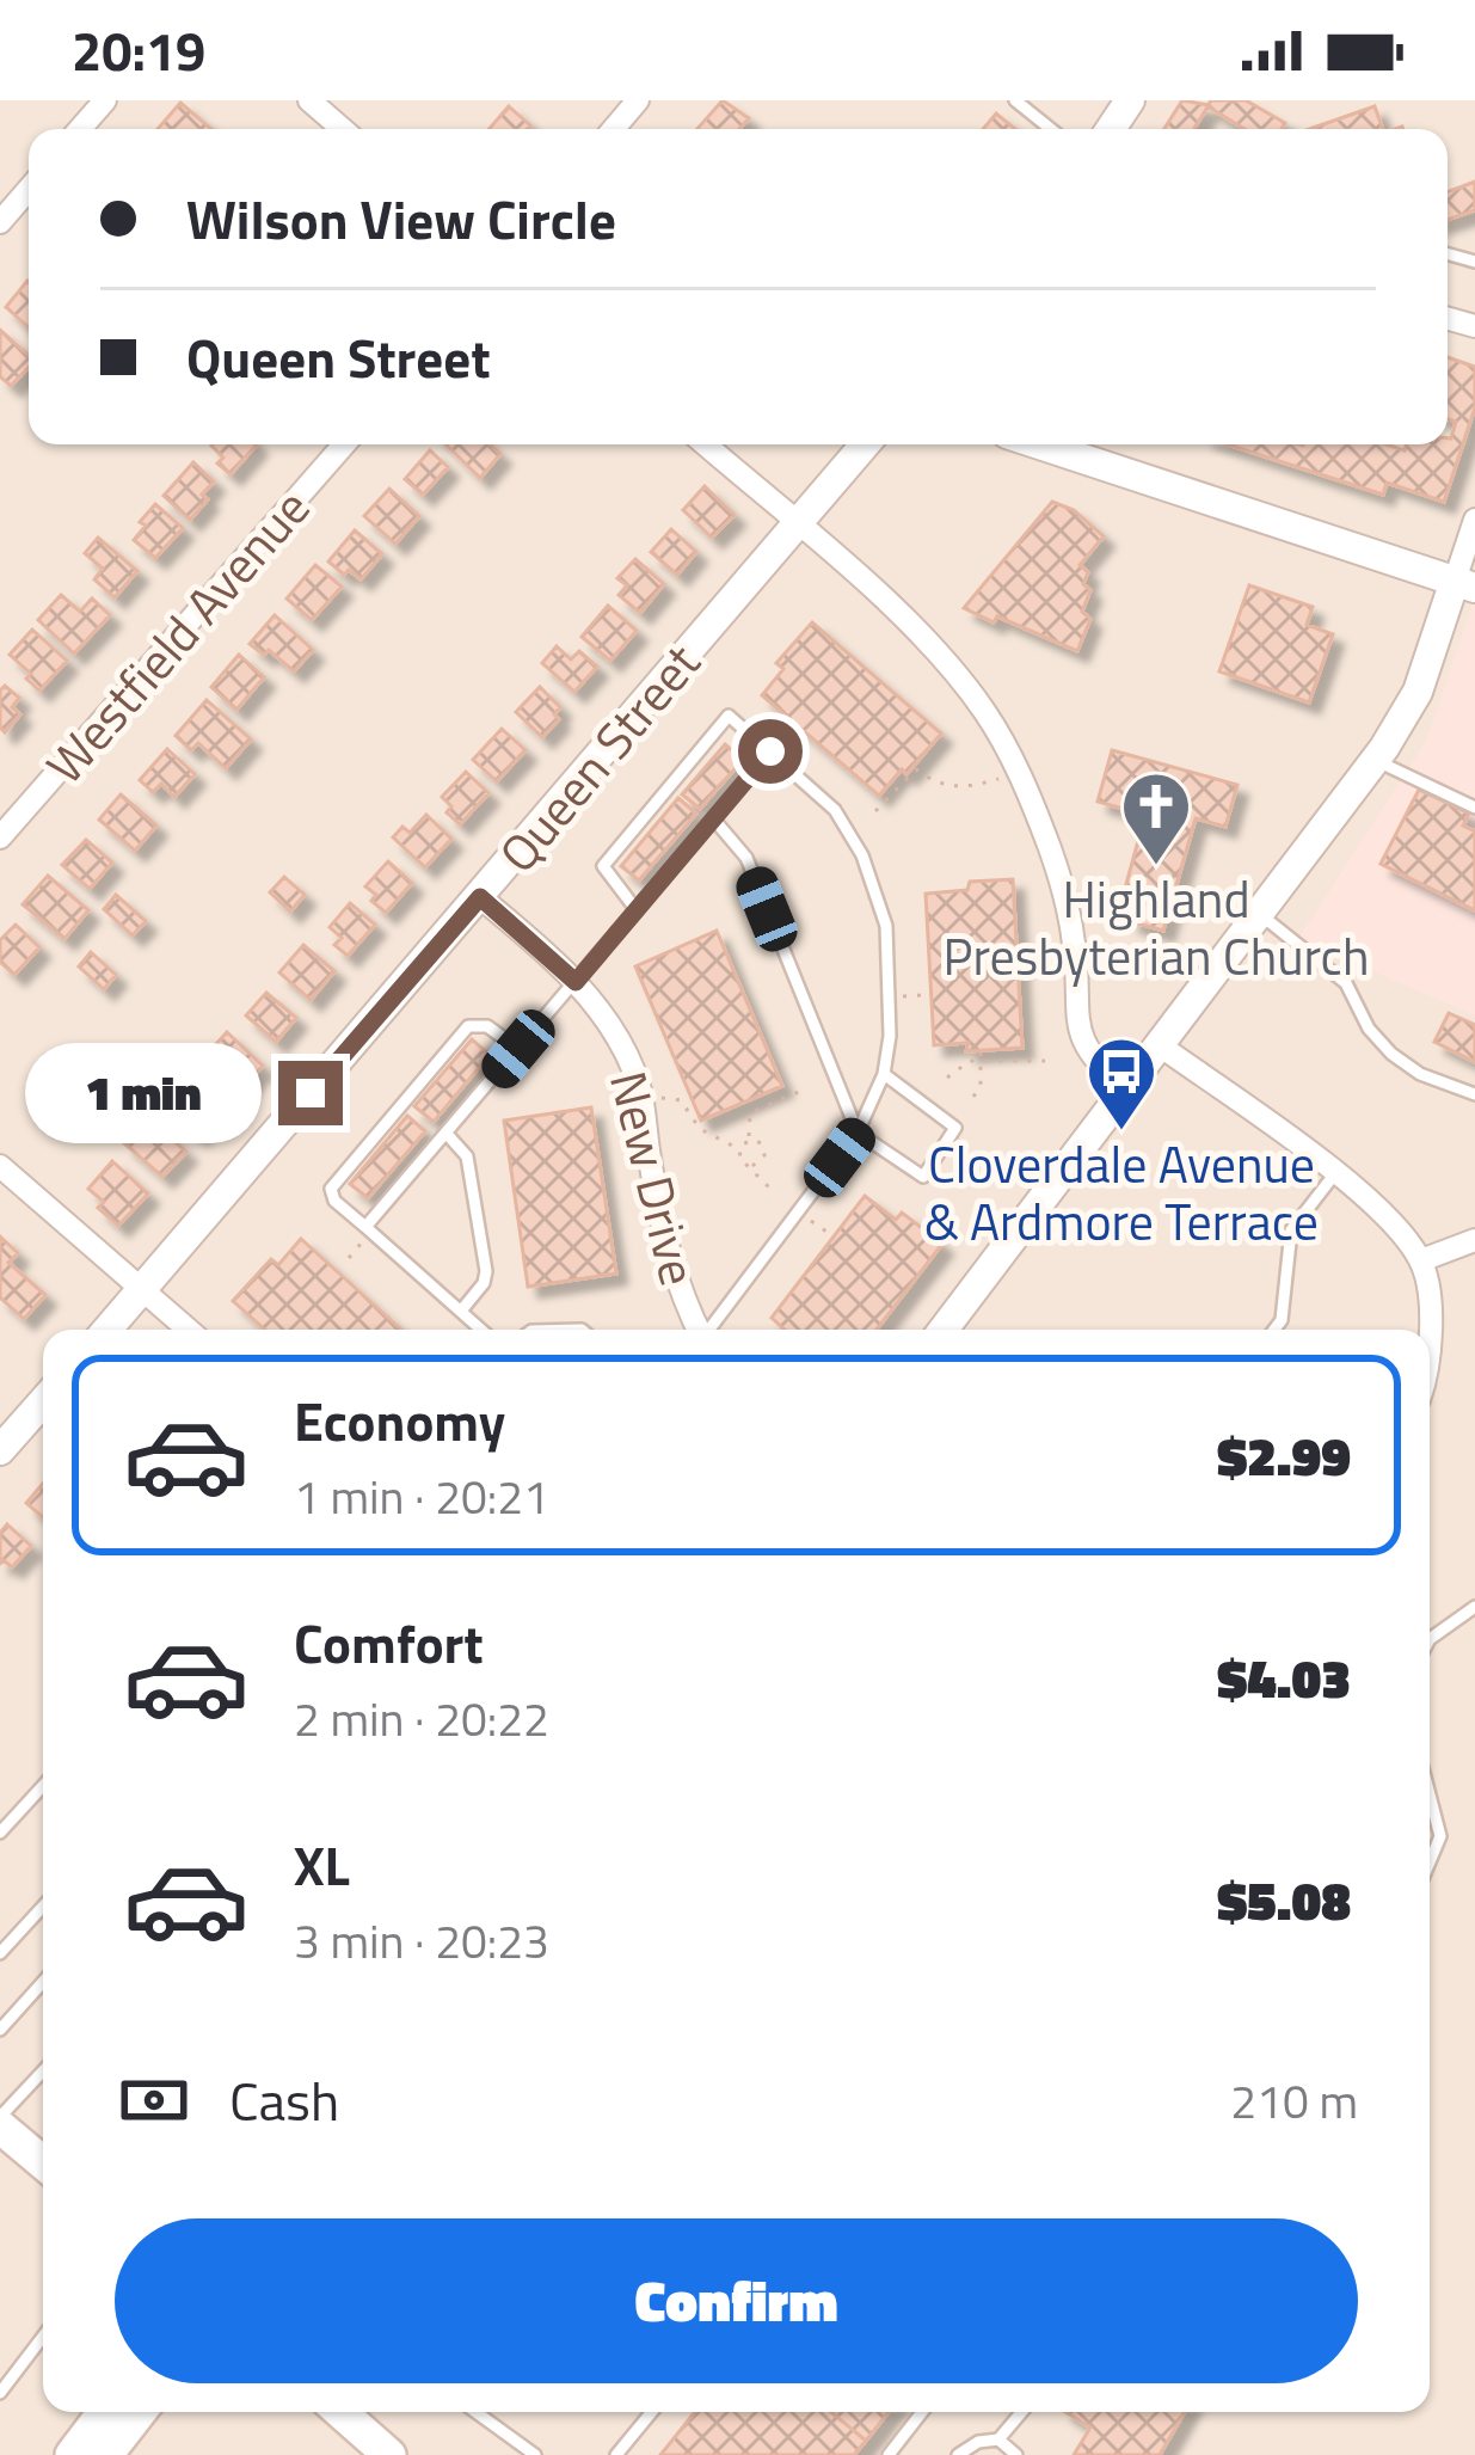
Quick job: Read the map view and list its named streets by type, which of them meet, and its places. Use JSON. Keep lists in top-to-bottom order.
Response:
{
  "streets": {
    "street": ["Westfield Avenue", "Queen Street", "New Drive"]
  },
  "crossings": [
    ["Queen Street", "New Drive"]
  ],
  "places": {
    "church": ["Highland Presbyterian Church"],
    "bus stop": ["Cloverdale Avenue & Ardmore Terrace"]
  },
  "page": {
    "status": "20:19",
    "banner": ["Wilson View Circle", "Queen Street"],
    "bubble": "1 min",
    "list": [
      {
        "name": "Economy",
        "note": "1 min · 20:21",
        "value": "$2.99"
      },
      {
        "name": "Comfort",
        "note": "2 min · 20:22",
        "value": "$4.03"
      },
      {
        "name": "XL",
        "note": "3 min · 20:23",
        "value": "$5.08"
      }
    ],
    "pay": ["Cash", "210 m"],
    "buttons": "Confirm"
  }
}
